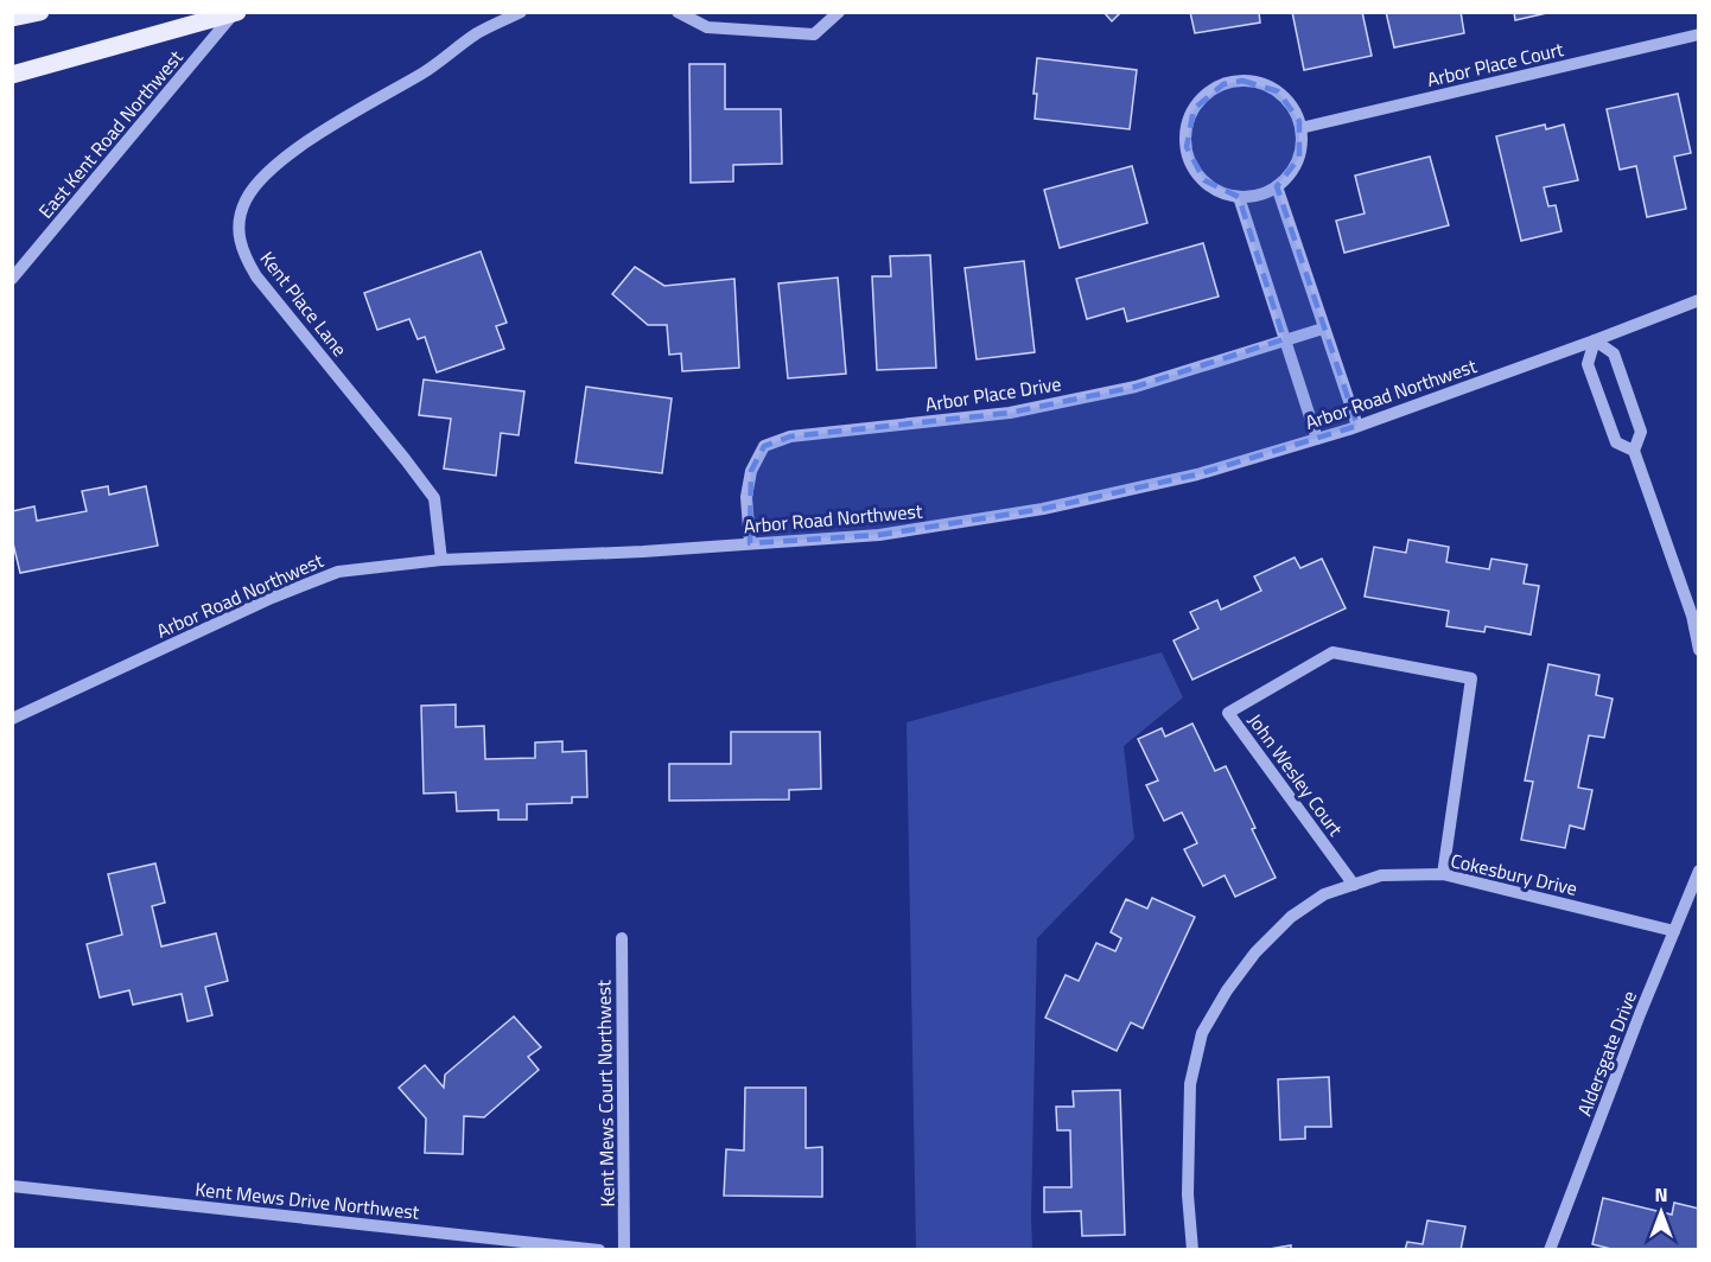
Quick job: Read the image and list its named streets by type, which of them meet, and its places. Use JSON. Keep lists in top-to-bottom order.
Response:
{
  "streets": {
    "street": [
      "Arbor Place Court",
      "East Kent Road Northwest",
      "Kent Place Lane",
      "Arbor Place Drive",
      "Arbor Road Northwest",
      "John Wesley Court",
      "Cokesbury Drive",
      "Aldersgate Drive",
      "Kent Mews Court Northwest",
      "Kent Mews Drive Northwest"
    ]
  },
  "crossings": [
    ["Kent Place Lane", "Arbor Road Northwest"],
    ["Arbor Place Drive", "Arbor Road Northwest"],
    ["John Wesley Court", "Cokesbury Drive"],
    ["Cokesbury Drive", "Aldersgate Drive"]
  ],
  "north": "top"
}
